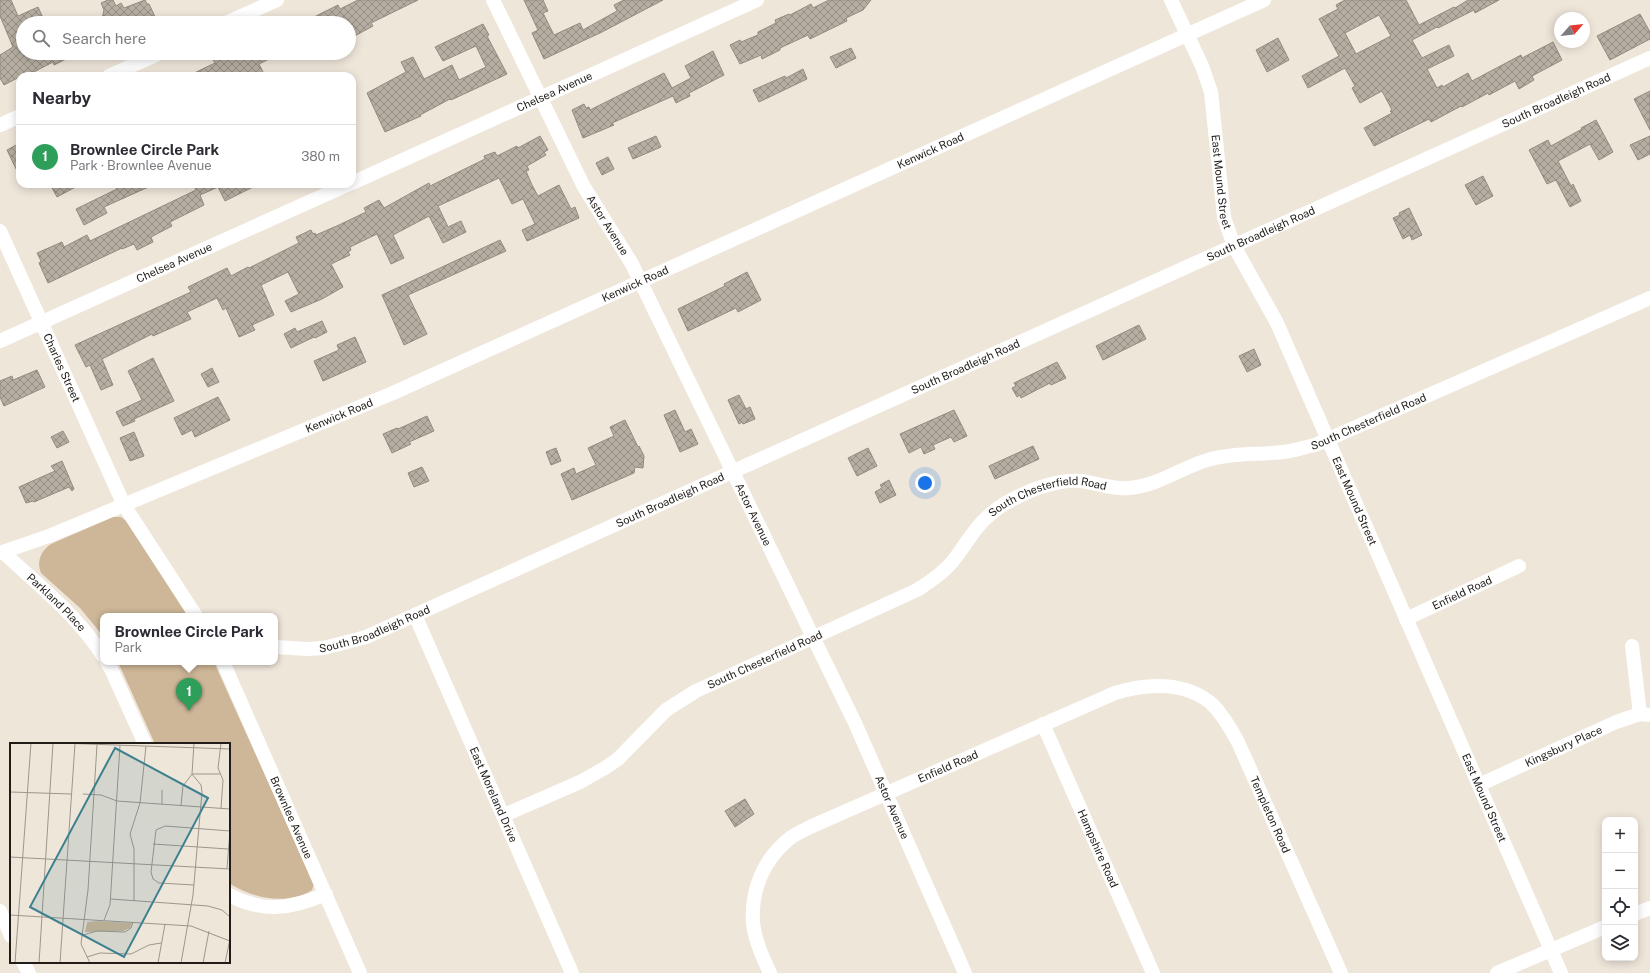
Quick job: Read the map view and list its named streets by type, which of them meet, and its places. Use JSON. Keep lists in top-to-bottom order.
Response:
{
  "streets": {
    "street": [
      "Chelsea Avenue",
      "South Broadleigh Road",
      "Kenwick Road",
      "East Mound Street",
      "Astor Avenue",
      "Charles Street",
      "South Chesterfield Road",
      "Enfield Road",
      "Parkland Place",
      "Kingsbury Place",
      "East Moreland Drive",
      "Templeton Road",
      "Brownlee Avenue",
      "Hampshire Road"
    ]
  },
  "crossings": [
    ["Chelsea Avenue", "Astor Avenue"],
    ["Chelsea Avenue", "Charles Street"],
    ["South Broadleigh Road", "East Mound Street"],
    ["South Broadleigh Road", "Astor Avenue"],
    ["South Broadleigh Road", "East Moreland Drive"],
    ["Kenwick Road", "East Mound Street"],
    ["Kenwick Road", "Astor Avenue"],
    ["Kenwick Road", "Charles Street"],
    ["Kenwick Road", "Parkland Place"],
    ["East Mound Street", "South Chesterfield Road"],
    ["East Mound Street", "Enfield Road"],
    ["East Mound Street", "Kingsbury Place"],
    ["Astor Avenue", "South Chesterfield Road"],
    ["Astor Avenue", "Enfield Road"],
    ["South Chesterfield Road", "East Moreland Drive"],
    ["Enfield Road", "Templeton Road"],
    ["Enfield Road", "Hampshire Road"]
  ],
  "north": "top right",
  "page": {
    "search": "Search here",
    "heading": "Nearby",
    "list": [
      {
        "mark": "1",
        "name": "Brownlee Circle Park",
        "note": "Park · Brownlee Avenue",
        "value": "380 m"
      }
    ],
    "popup": ["Brownlee Circle Park", "Park"],
    "pins": "1",
    "map_buttons": ["+", "−"]
  }
}
